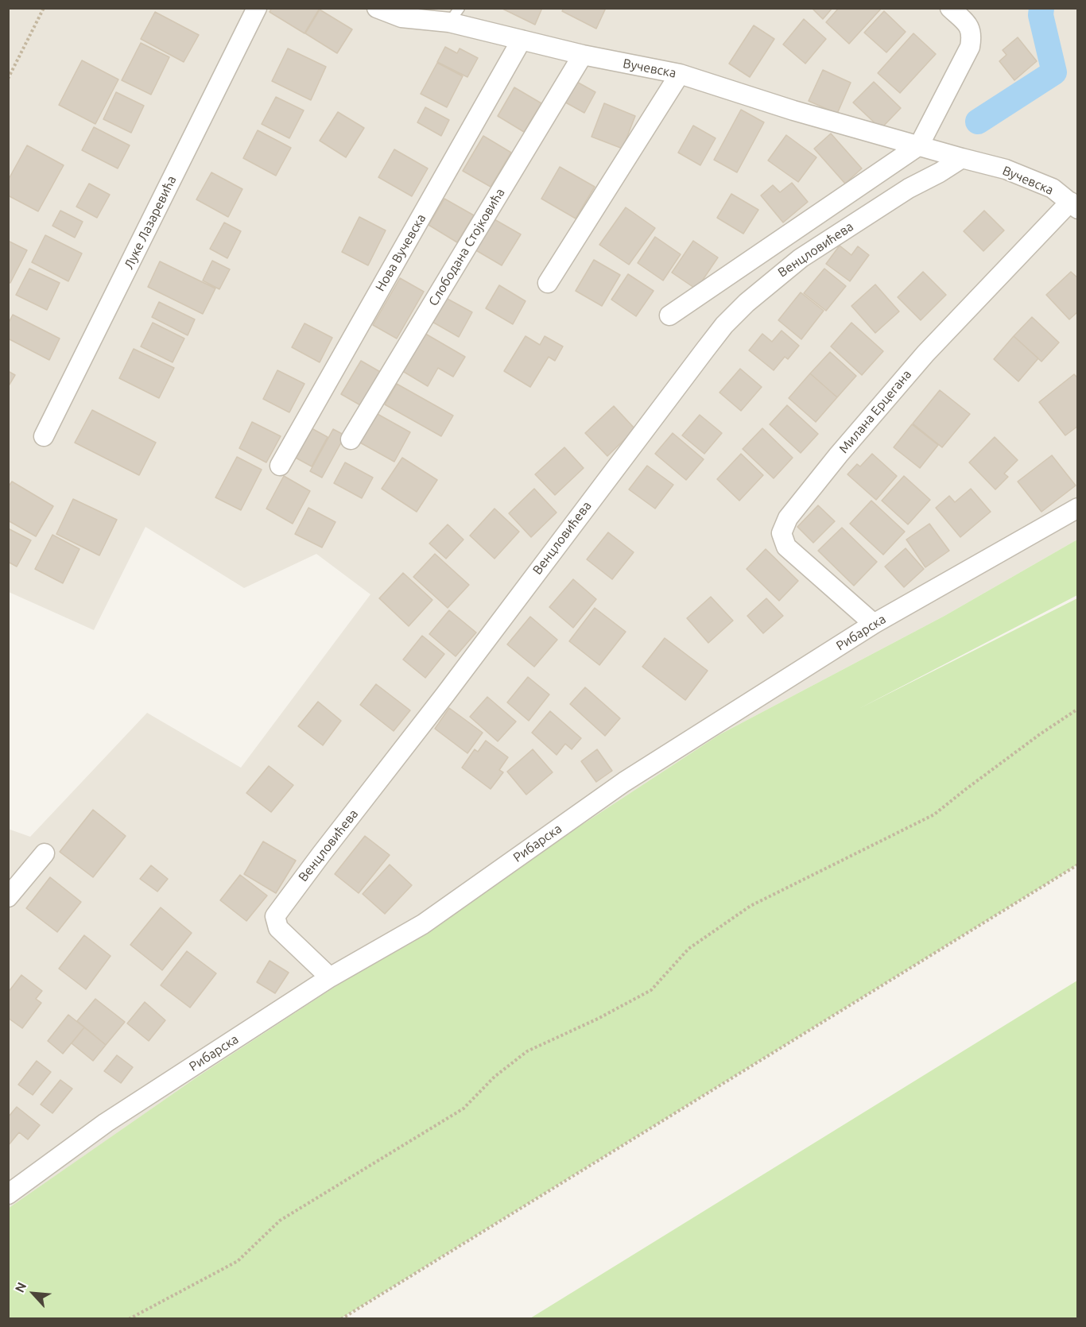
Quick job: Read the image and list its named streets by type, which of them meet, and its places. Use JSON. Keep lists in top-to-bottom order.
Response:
{
  "streets": {
    "street": [
      "Вучевска",
      "Луке Лазаревића",
      "Слободана Стојковића",
      "Венцловићева",
      "Нова Вучевска",
      "Милана Ерцегана",
      "Рибарска"
    ]
  },
  "crossings": [
    ["Вучевска", "Слободана Стојковића"],
    ["Вучевска", "Венцловићева"],
    ["Вучевска", "Нова Вучевска"],
    ["Вучевска", "Милана Ерцегана"],
    ["Венцловићева", "Рибарска"],
    ["Милана Ерцегана", "Рибарска"]
  ],
  "north": "top left"
}
